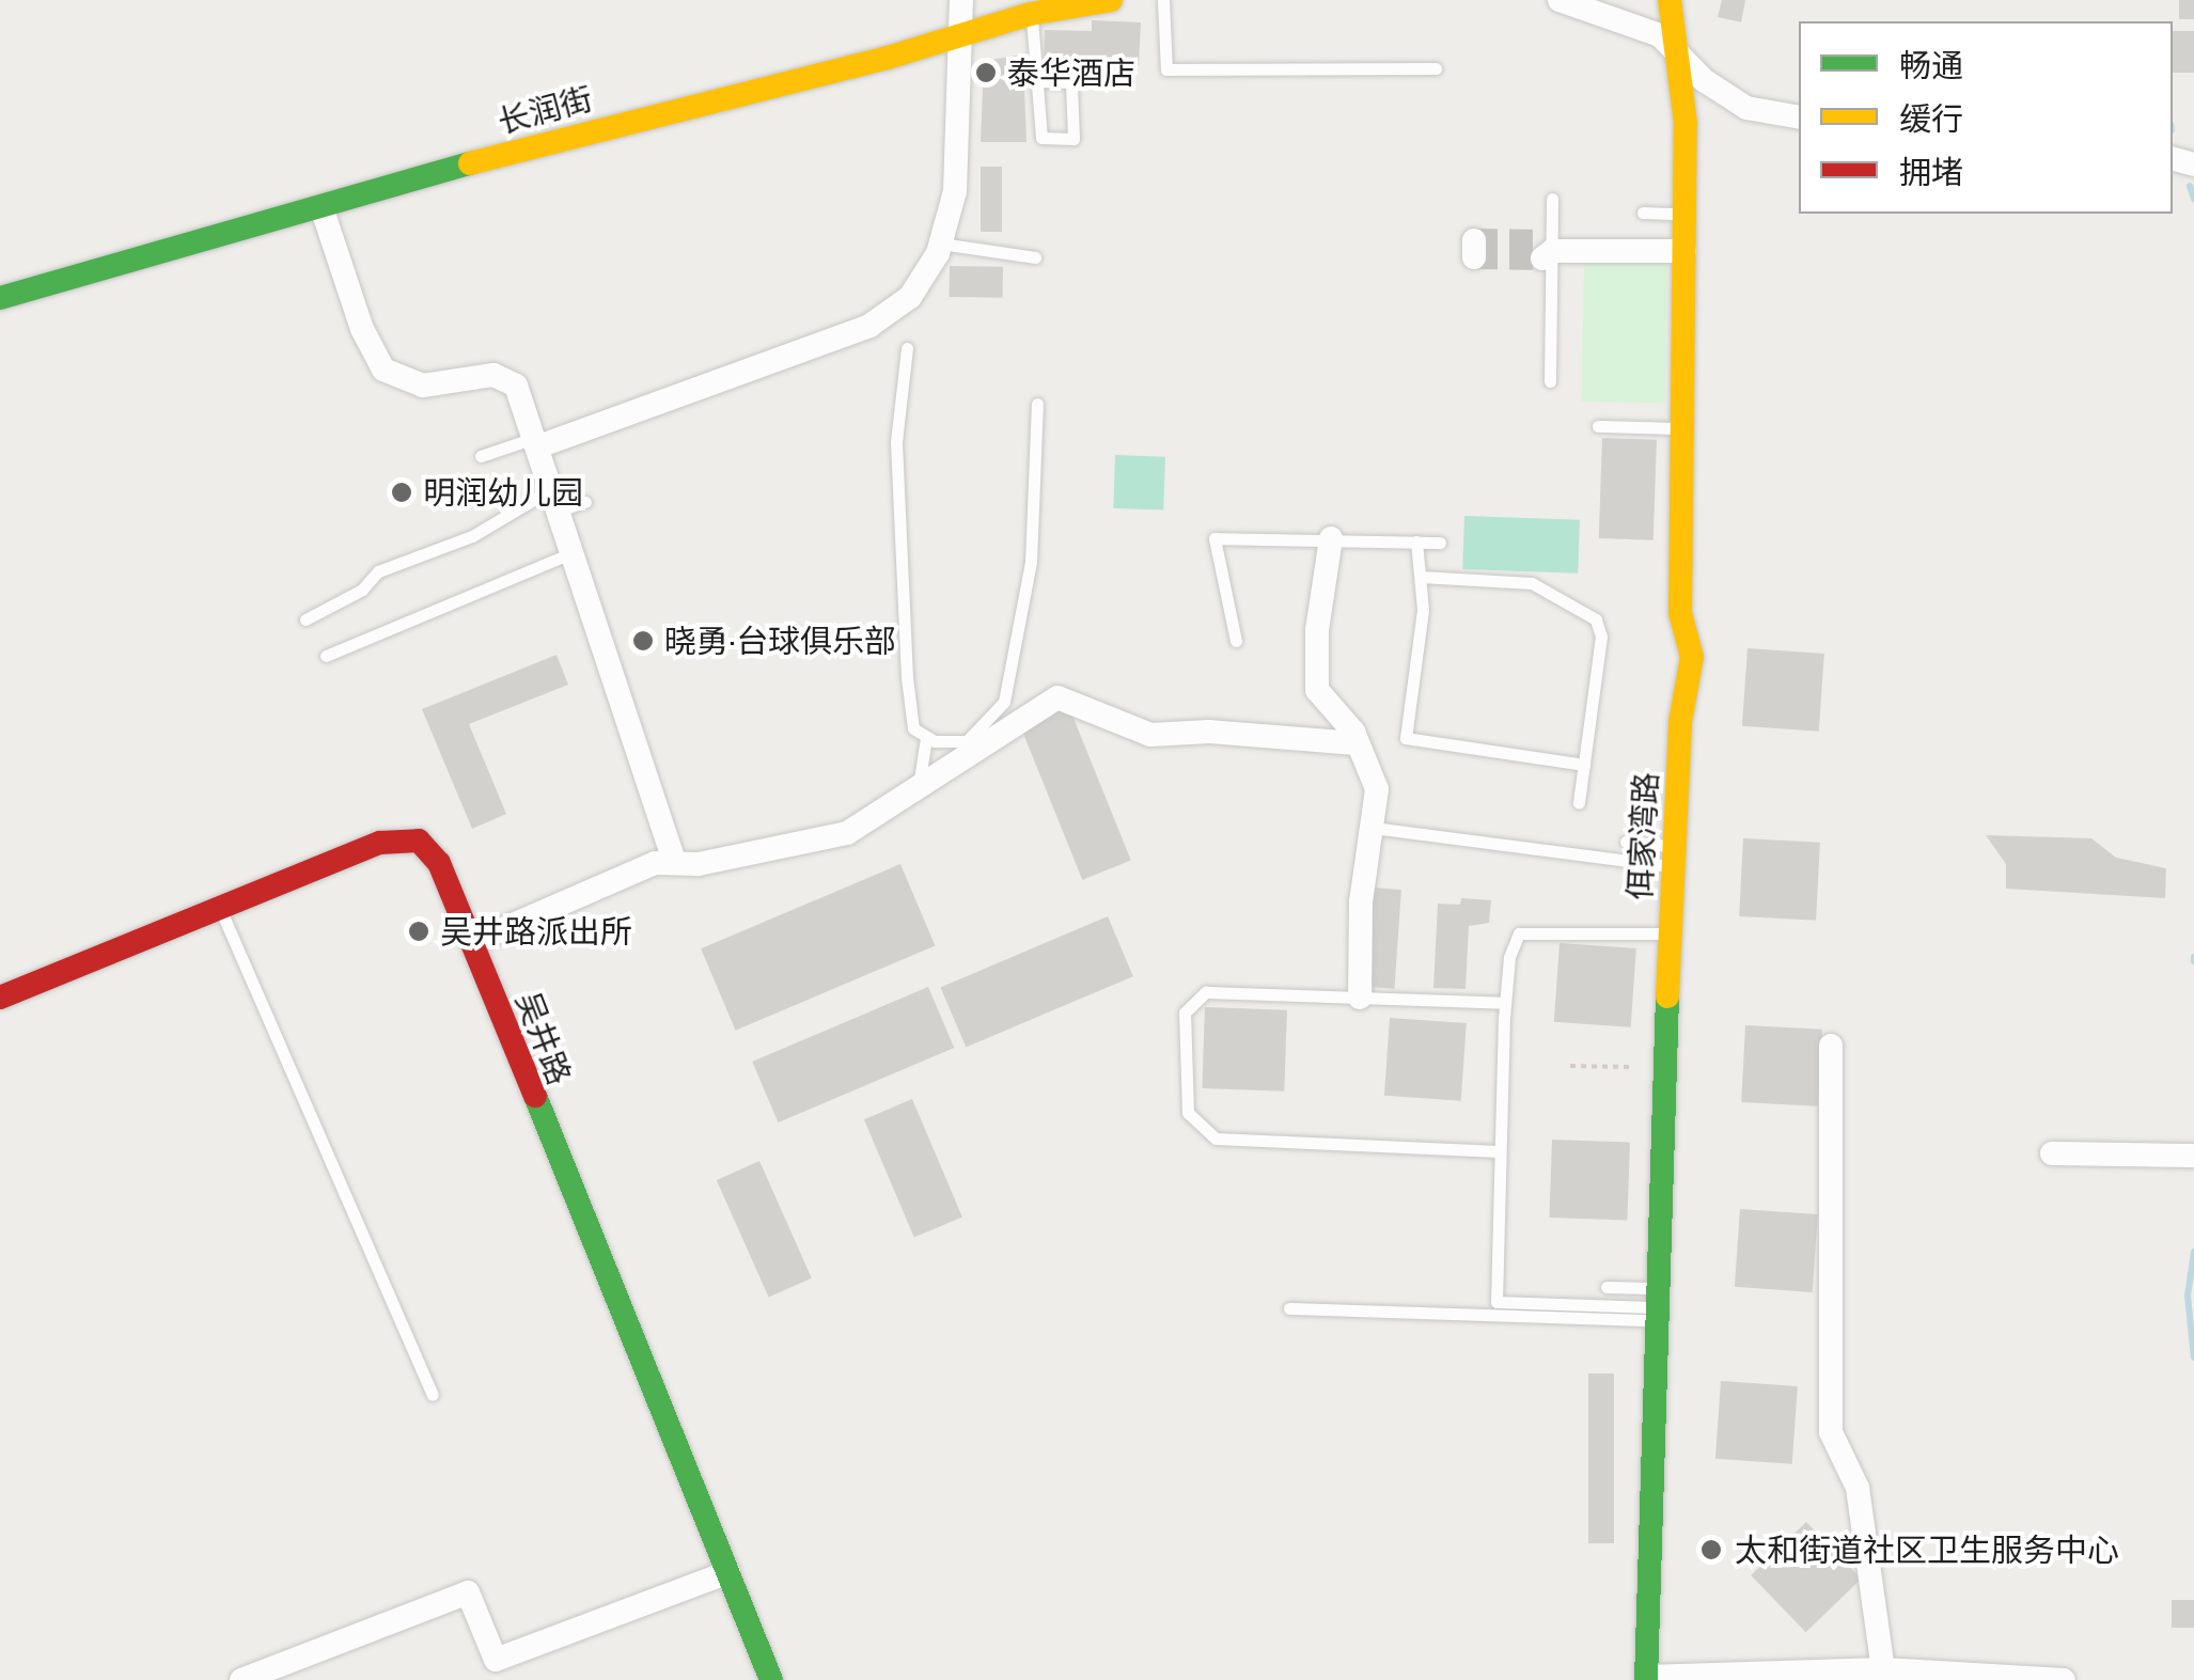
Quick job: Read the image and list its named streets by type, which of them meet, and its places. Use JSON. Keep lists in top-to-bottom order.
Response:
{
  "streets": {
    "street": ["长润街", "佴家湾路", "吴井路"]
  },
  "places": [
    "泰华酒店",
    "明润幼儿园",
    "晓勇·台球俱乐部",
    "吴井路派出所",
    "太和街道社区卫生服务中心"
  ],
  "legend": ["畅通", "缓行", "拥堵"]
}
